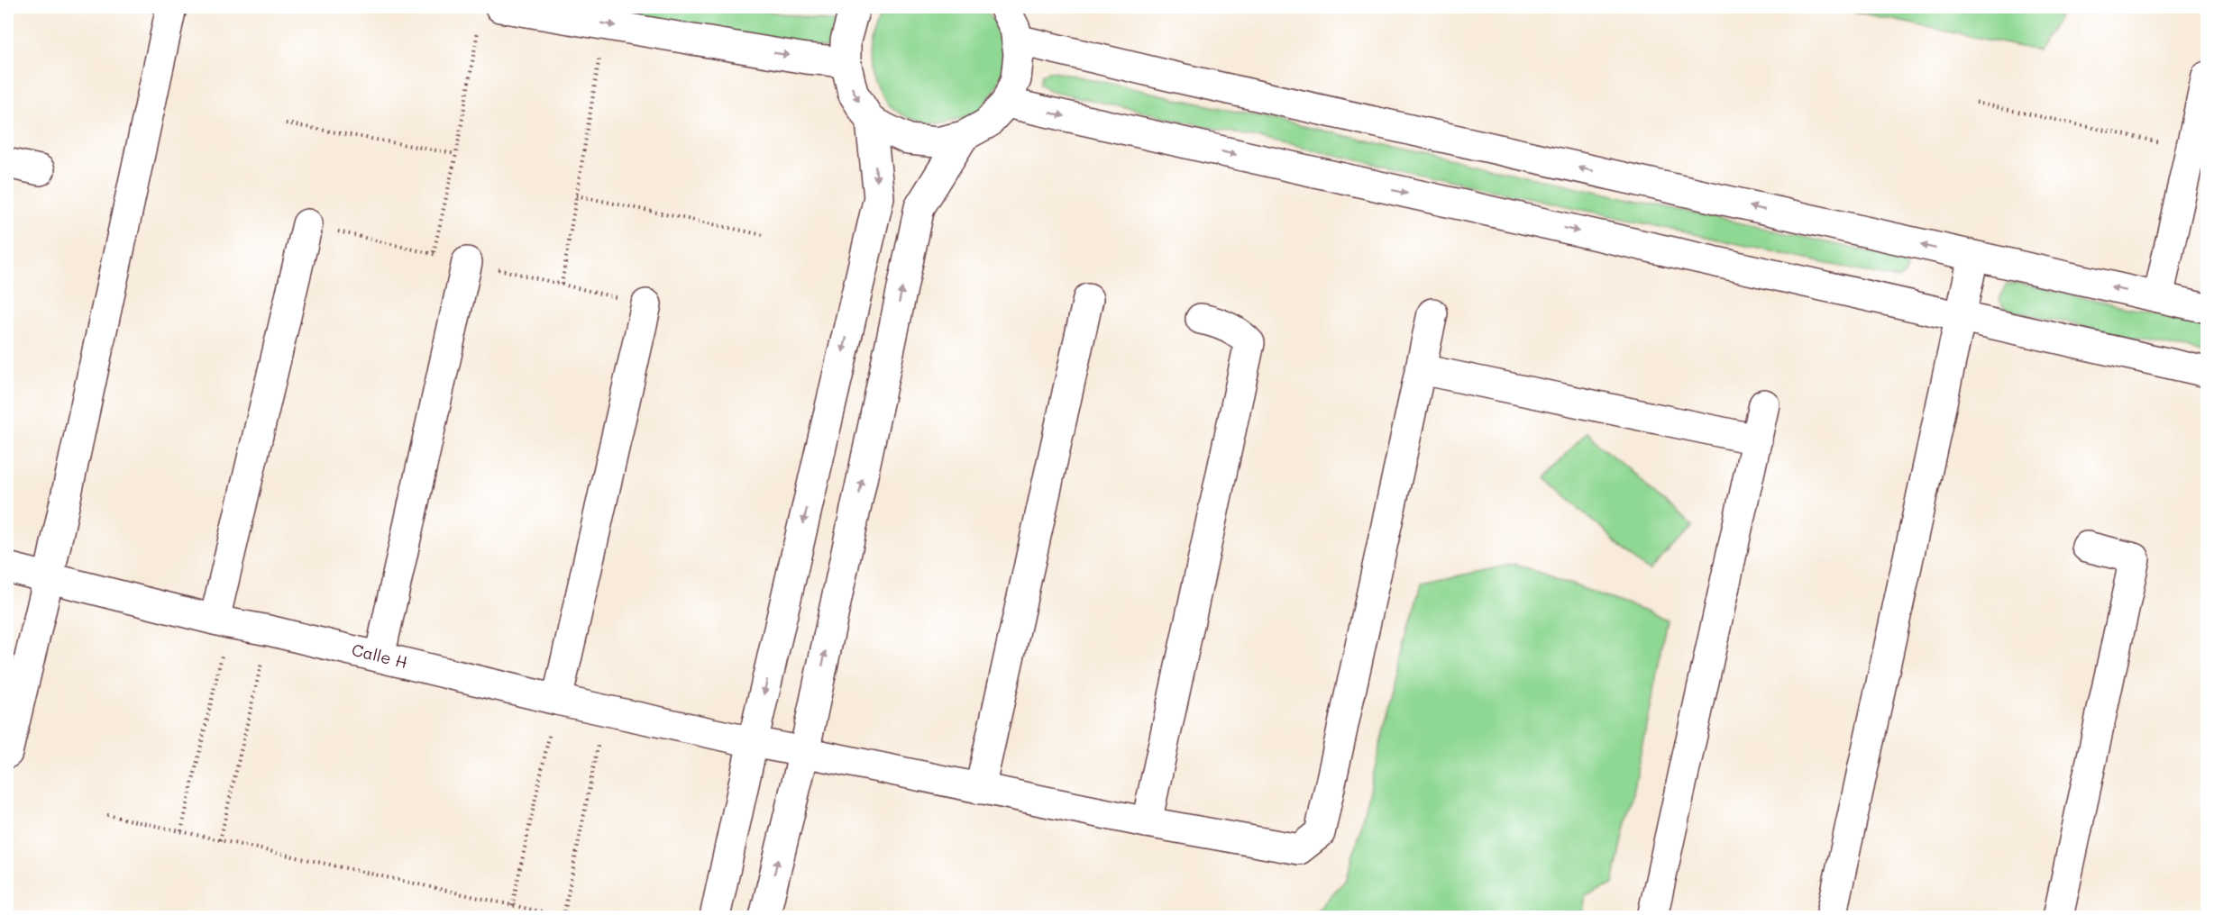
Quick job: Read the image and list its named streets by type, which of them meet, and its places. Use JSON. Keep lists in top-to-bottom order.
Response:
{
  "streets": {
    "street": ["Calle H"]
  }
}
